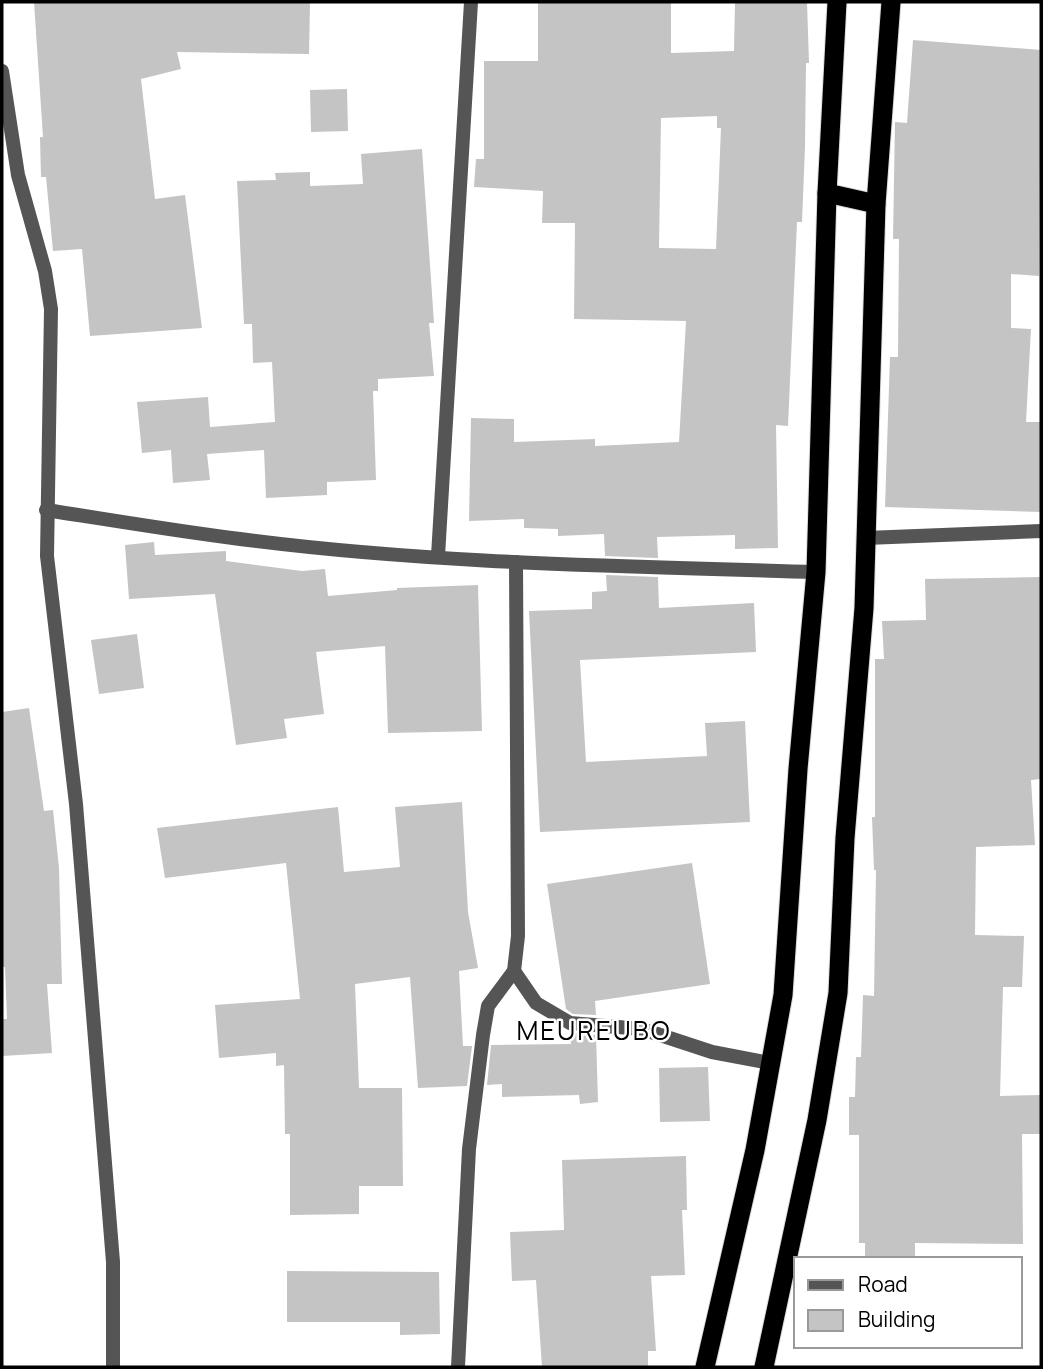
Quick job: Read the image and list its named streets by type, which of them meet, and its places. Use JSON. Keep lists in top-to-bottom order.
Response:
{
  "districts": ["MEUREUBO"],
  "legend": ["Road", "Building"]
}
